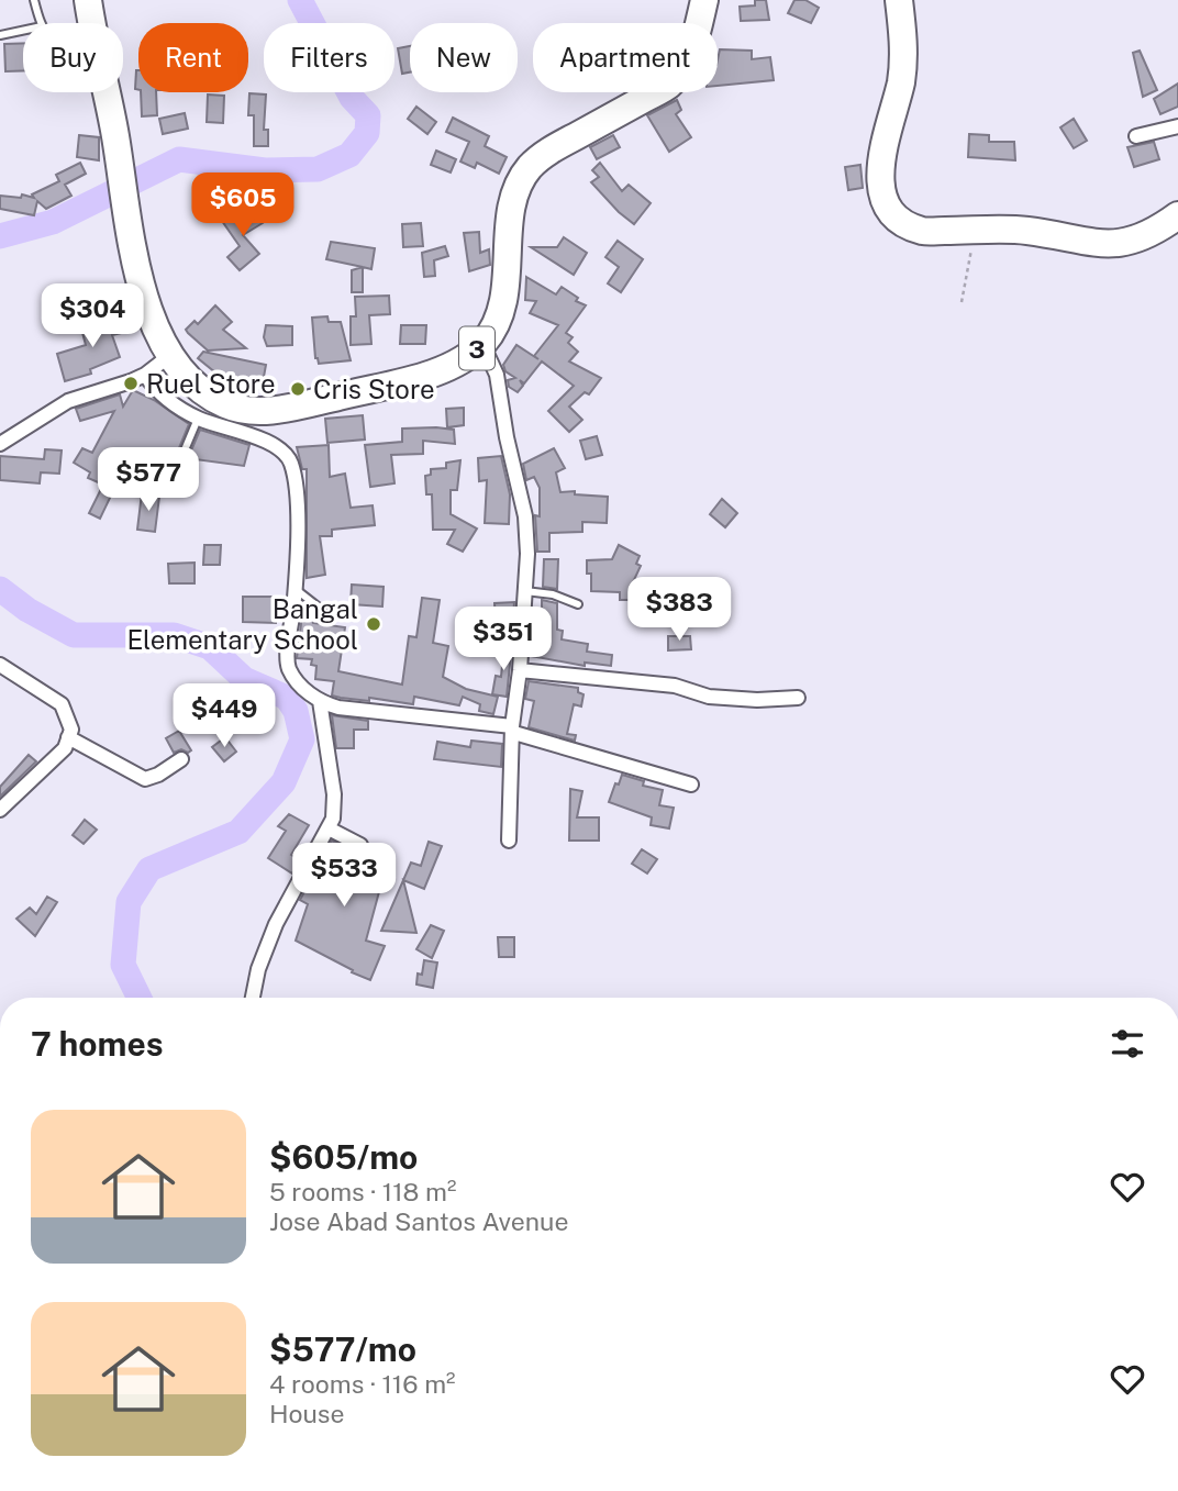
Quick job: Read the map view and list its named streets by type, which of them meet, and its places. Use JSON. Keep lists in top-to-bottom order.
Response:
{
  "streets": {
    "highway": ["3"]
  },
  "places": ["Ruel Store", "Cris Store", "Bangal Elementary School"],
  "page": {
    "chip": [
      "Buy",
      "Rent",
      "Filters",
      "New",
      "Apartment"
    ],
    "price": [
      "$605",
      "$304",
      "$577",
      "$383",
      "$351",
      "$449",
      "$533"
    ],
    "heading": "7 homes",
    "list": [
      {
        "name": "$605/mo",
        "note": "5 rooms · 118 m² · Jose Abad Santos Avenue"
      },
      {
        "name": "$577/mo",
        "note": "4 rooms · 116 m² · House"
      }
    ]
  }
}
